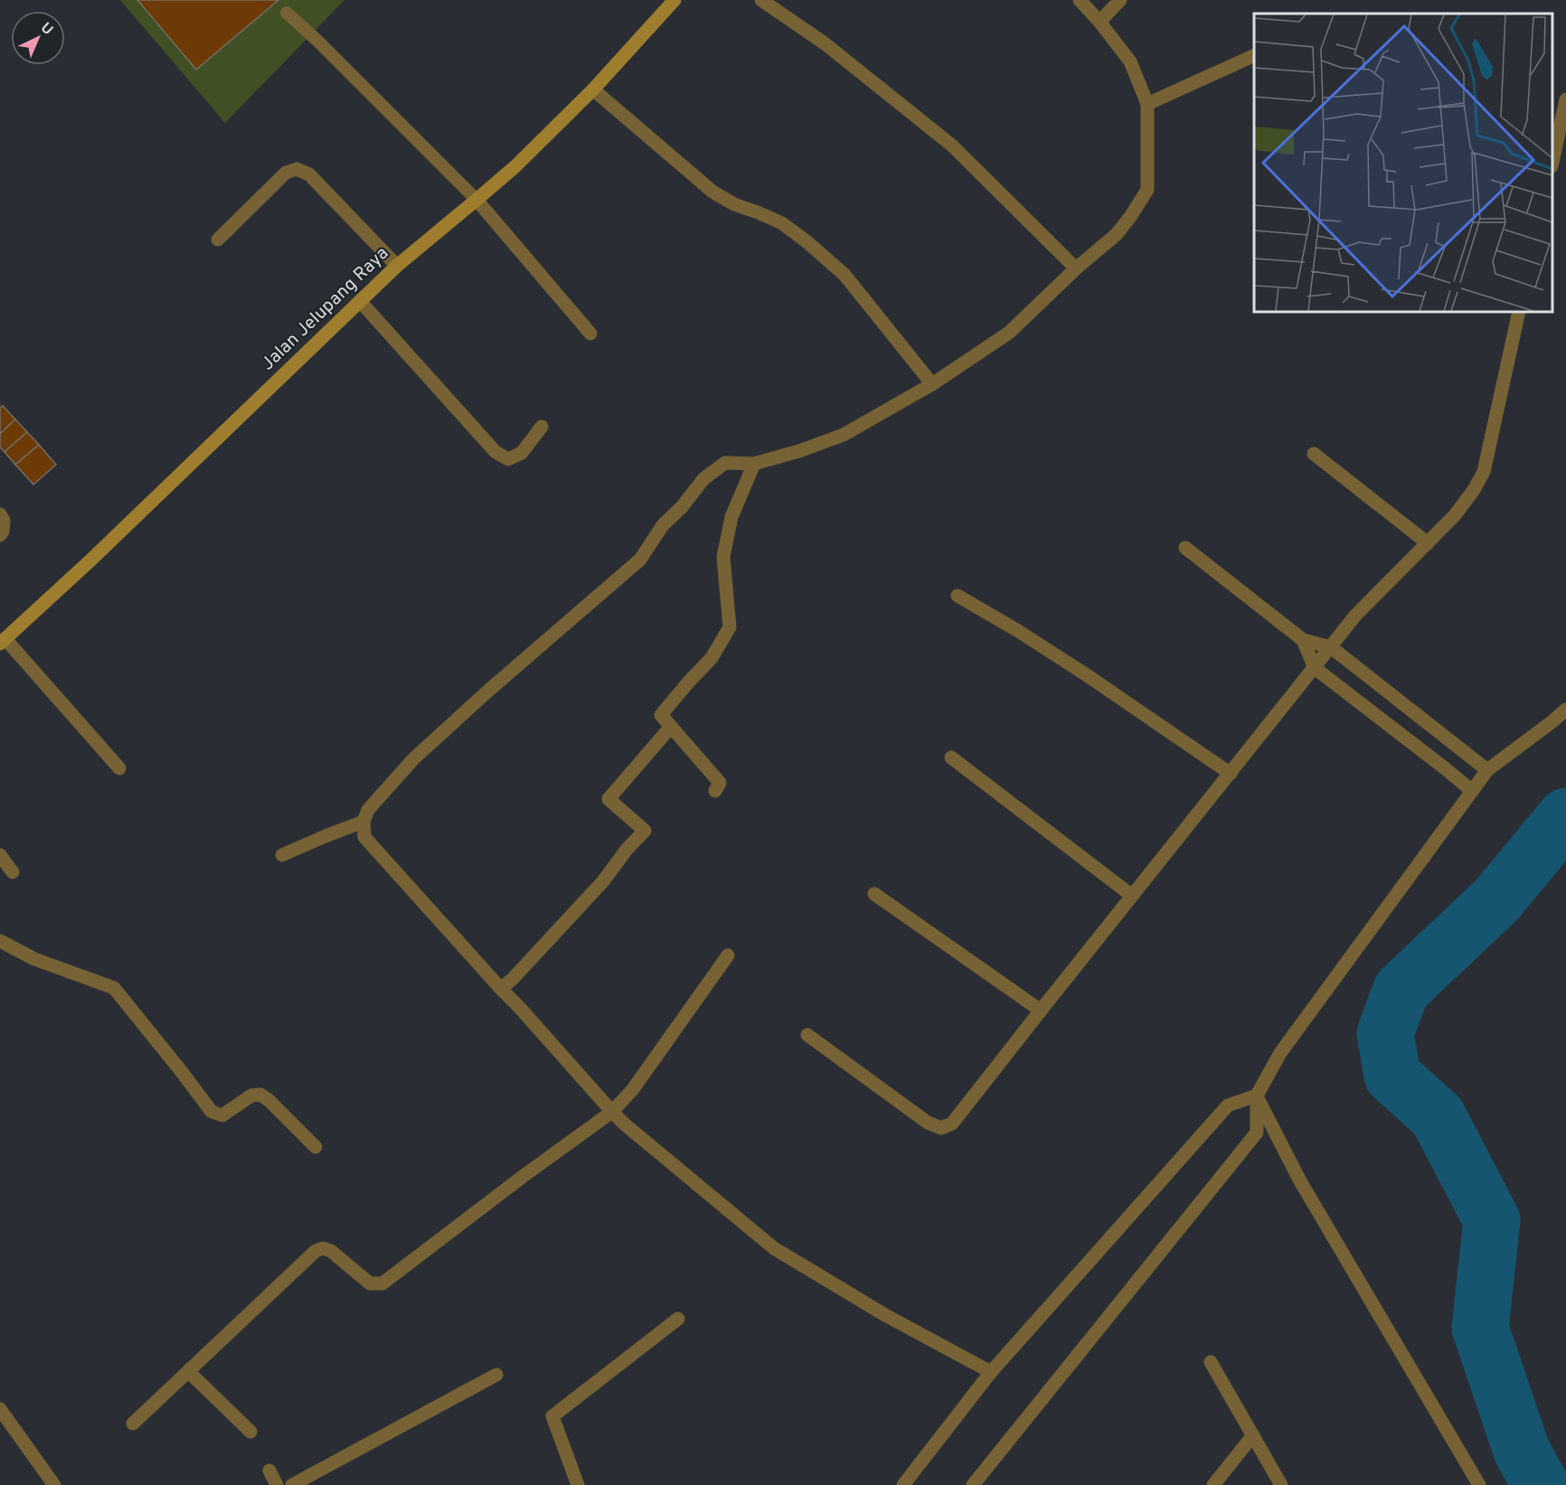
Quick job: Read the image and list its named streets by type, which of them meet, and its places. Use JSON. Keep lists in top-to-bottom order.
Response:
{
  "streets": {
    "street": ["Jalan Jelupang Raya"]
  },
  "north": "top right"
}
